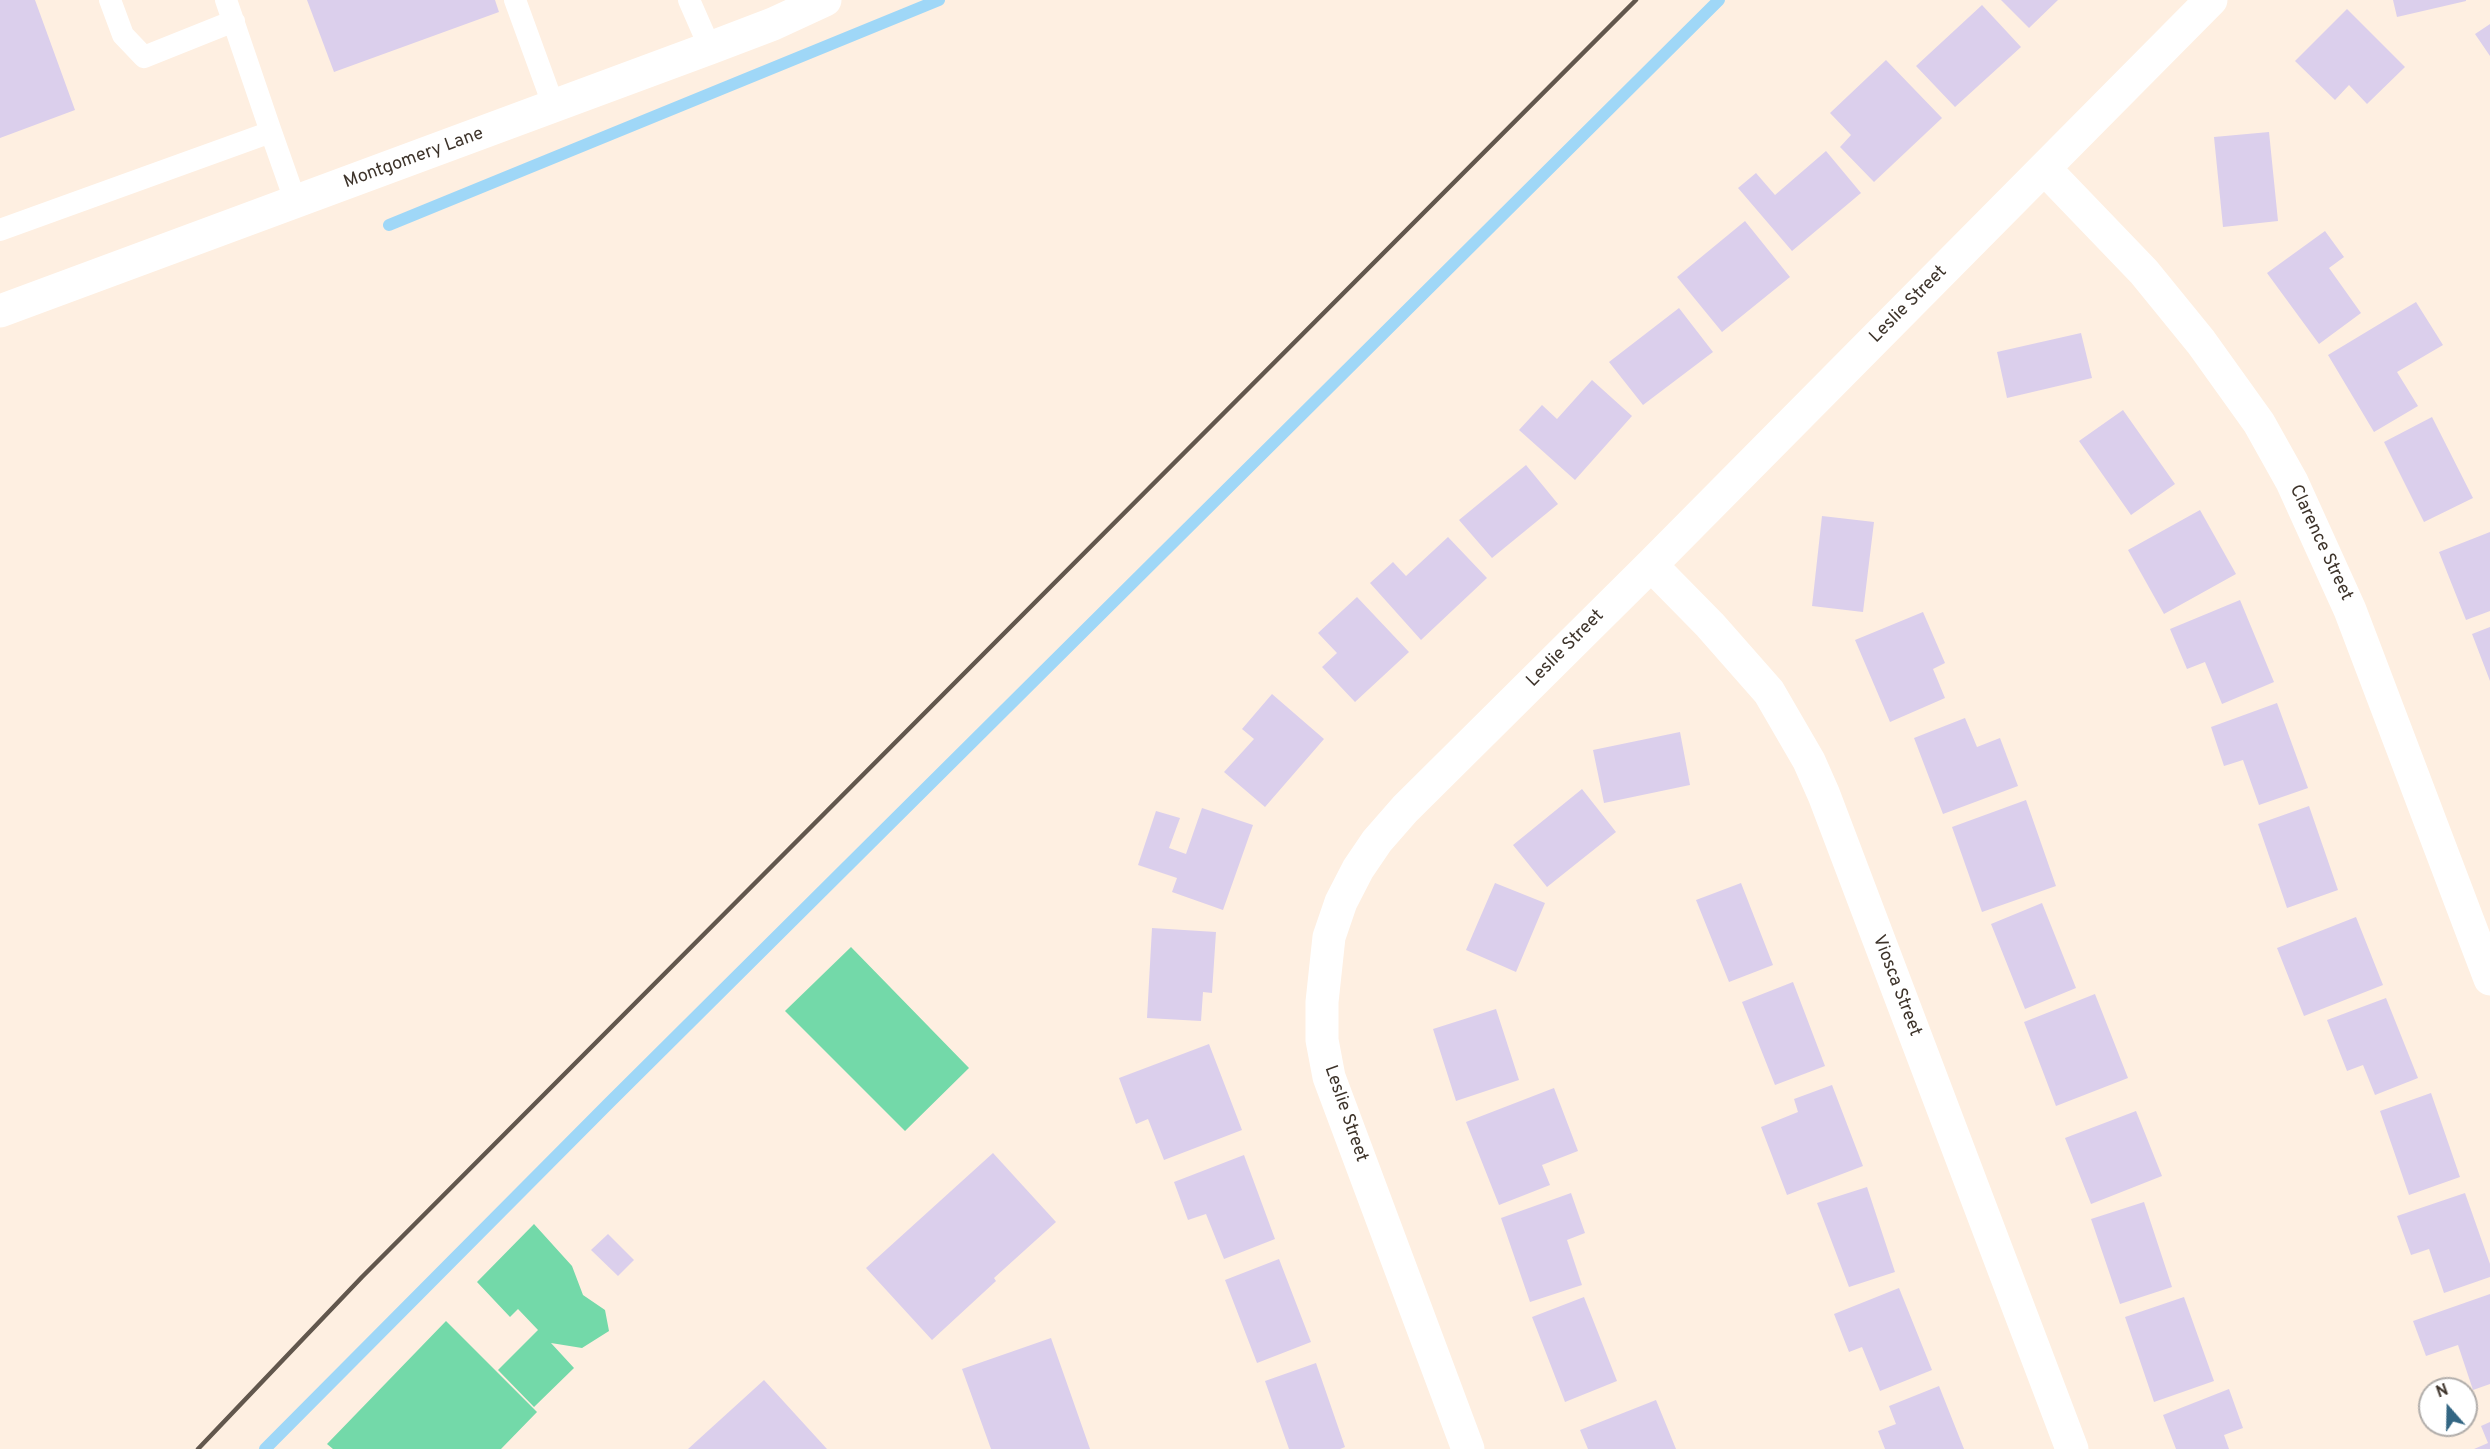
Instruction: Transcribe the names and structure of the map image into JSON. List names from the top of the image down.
{
  "streets": {
    "street": [
      "Montgomery Lane",
      "Leslie Street",
      "Clarence Street",
      "Viosca Street"
    ]
  },
  "crossings": [
    ["Leslie Street", "Clarence Street"],
    ["Leslie Street", "Viosca Street"]
  ],
  "north": "top"
}
